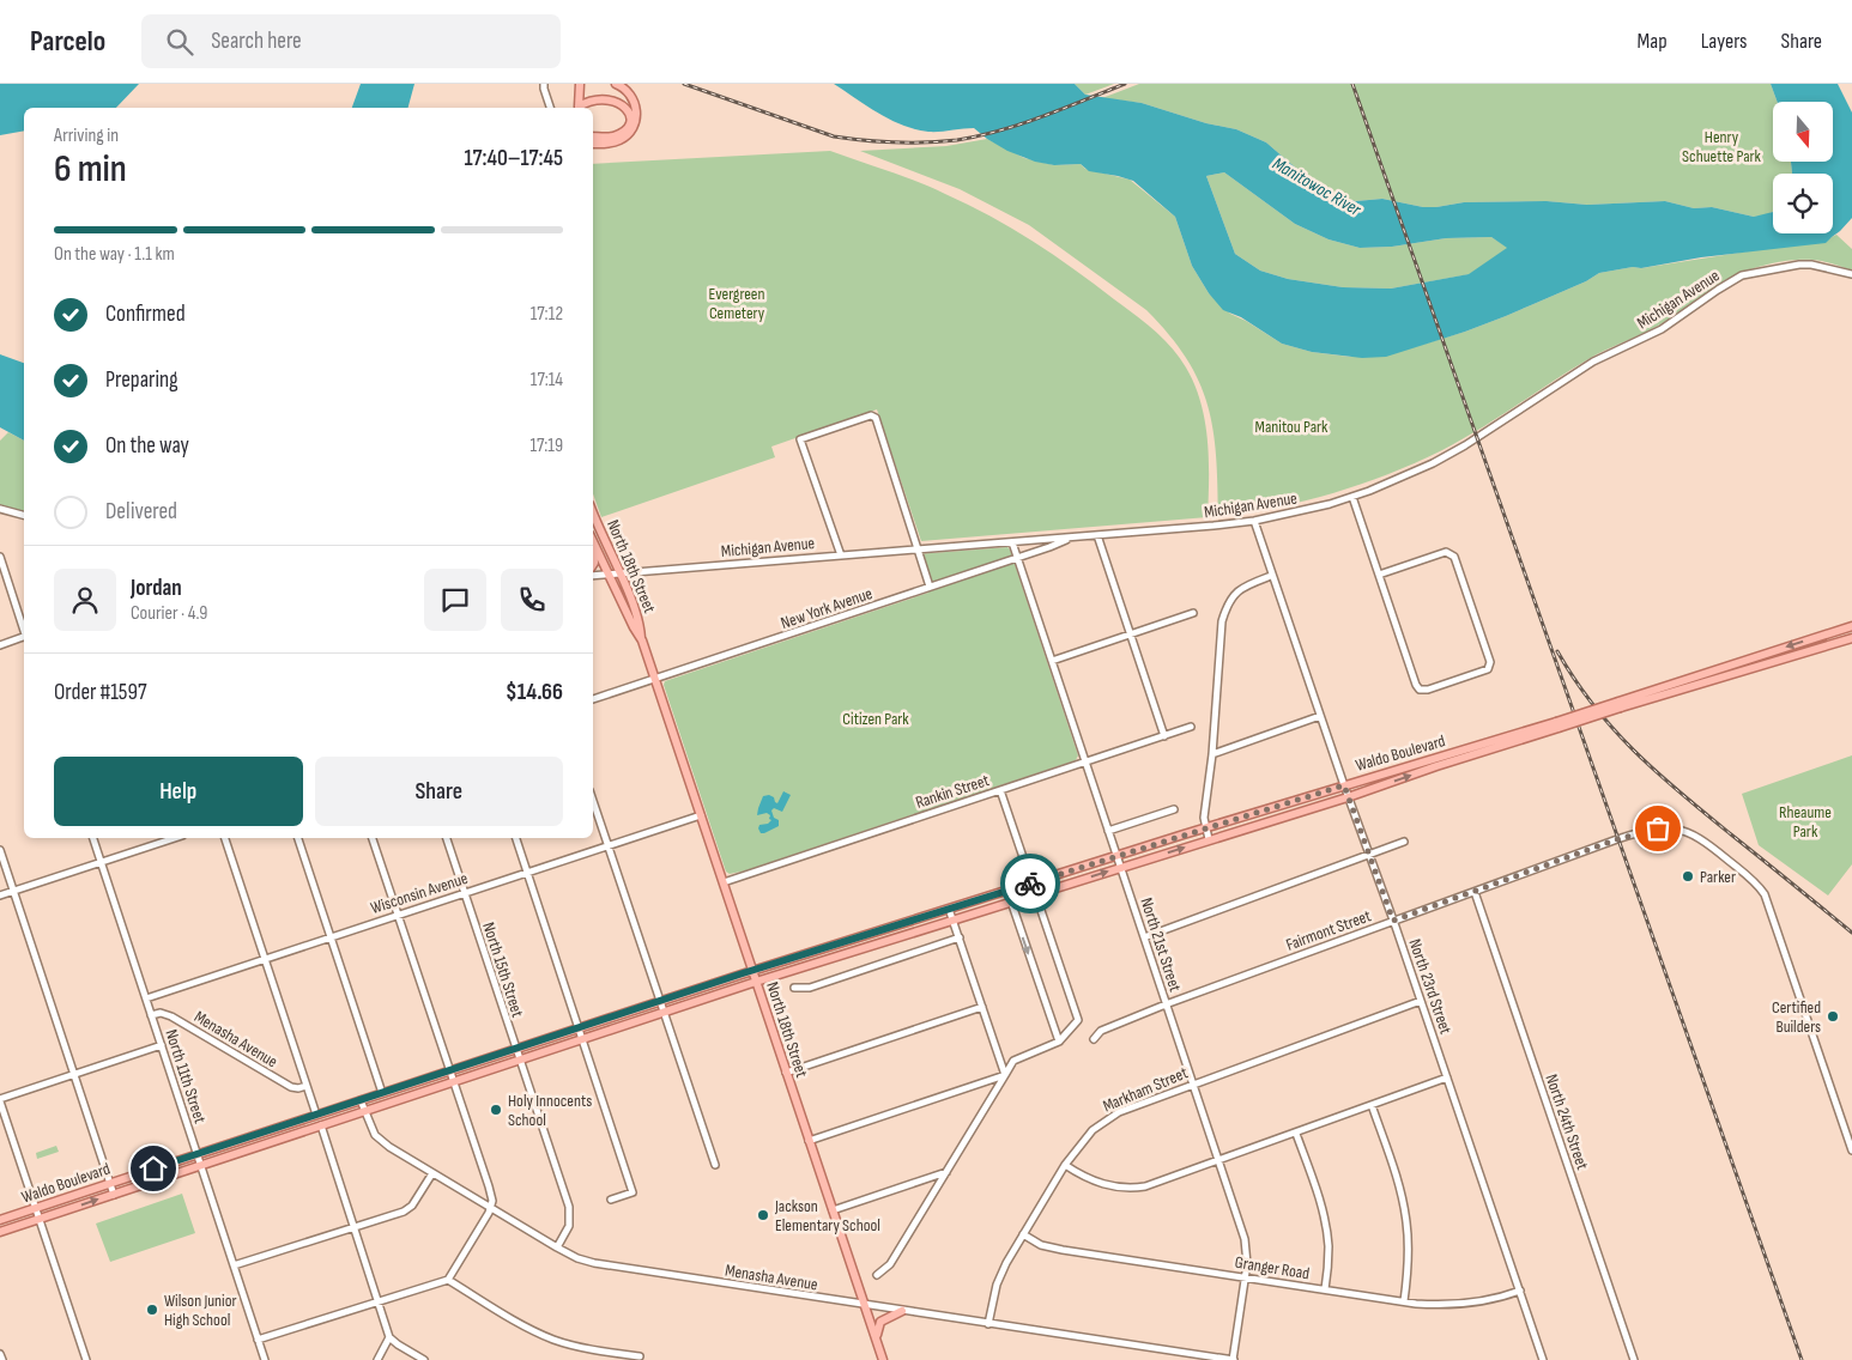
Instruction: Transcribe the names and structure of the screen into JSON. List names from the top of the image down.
{
  "streets": {
    "main road": ["North 18th Street", "Waldo Boulevard"],
    "street": [
      "Michigan Avenue",
      "New York Avenue",
      "Rankin Street",
      "Wisconsin Avenue",
      "Fairmont Street",
      "North 21st Street",
      "North 15th Street",
      "North 23rd Street",
      "Menasha Avenue",
      "North 11th Street",
      "Markham Street",
      "North 24th Street",
      "Granger Road"
    ]
  },
  "crossings": [
    ["Michigan Avenue", "North 18th Street"],
    ["Michigan Avenue", "New York Avenue"],
    ["Michigan Avenue", "North 21st Street"],
    ["Michigan Avenue", "North 23rd Street"],
    ["North 18th Street", "New York Avenue"],
    ["North 18th Street", "Waldo Boulevard"],
    ["North 18th Street", "Rankin Street"],
    ["North 18th Street", "Wisconsin Avenue"],
    ["North 18th Street", "Menasha Avenue"],
    ["New York Avenue", "North 21st Street"],
    ["Waldo Boulevard", "North 21st Street"],
    ["Waldo Boulevard", "North 15th Street"],
    ["Waldo Boulevard", "North 23rd Street"],
    ["Waldo Boulevard", "Menasha Avenue"],
    ["Waldo Boulevard", "North 11th Street"],
    ["Rankin Street", "North 21st Street"],
    ["Wisconsin Avenue", "North 15th Street"],
    ["Wisconsin Avenue", "North 11th Street"],
    ["Fairmont Street", "North 21st Street"],
    ["Fairmont Street", "North 23rd Street"],
    ["Fairmont Street", "North 24th Street"],
    ["North 21st Street", "Menasha Avenue"],
    ["North 21st Street", "Markham Street"],
    ["North 21st Street", "Granger Road"],
    ["North 15th Street", "Menasha Avenue"],
    ["North 23rd Street", "Markham Street"],
    ["North 23rd Street", "Granger Road"],
    ["Menasha Avenue", "North 11th Street"],
    ["Menasha Avenue", "Markham Street"],
    ["Markham Street", "Granger Road"]
  ],
  "water": ["Manitowoc River"],
  "parks": [
    "Henry Schuette Park",
    "Evergreen Cemetery",
    "Manitou Park",
    "Citizen Park",
    "Rheaume Park"
  ],
  "places": [
    "Parker",
    "Certified Builders",
    "Holy Innocents School",
    "Jackson Elementary School",
    "Wilson Junior High School"
  ],
  "north": "bottom",
  "page": {
    "header": "Parcelo",
    "search": "Search here",
    "nav": ["Map", "Layers", "Share"],
    "heading": ["6 min", "Arriving in", "17:40–17:45"],
    "panel": [
      "Jordan",
      "Courier · 4.9",
      "Order #1597",
      "$14.66"
    ],
    "bar": "On the way · 1.1 km",
    "list": [
      ["Confirmed", "17:12"],
      ["Preparing", "17:14"],
      ["On the way", "17:19"],
      "Delivered"
    ],
    "buttons": ["Help", "Share"]
  }
}
